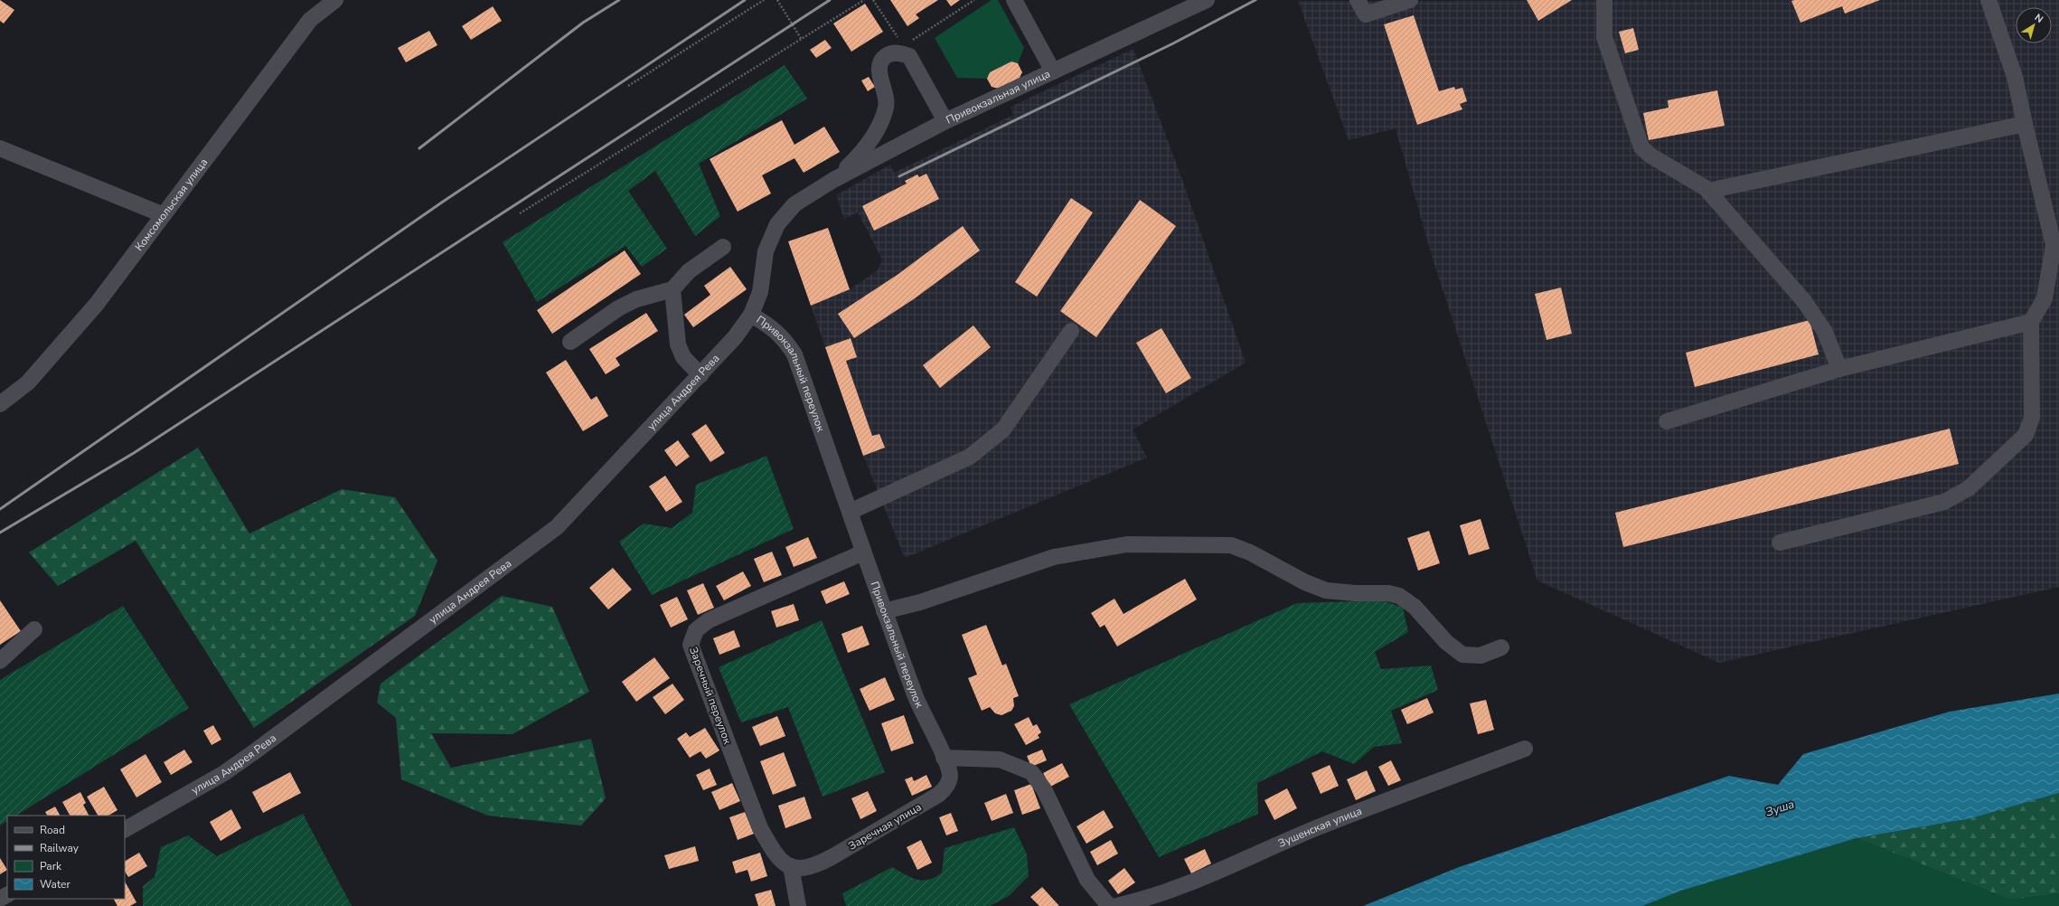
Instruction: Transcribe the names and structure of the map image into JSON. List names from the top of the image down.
{
  "streets": {
    "street": [
      "Привокзальная улица",
      "Комсомольская улица",
      "Привокзальный переулок",
      "улица Андрея Рева",
      "Заречный переулок",
      "Заречная улица",
      "Зушенская улица"
    ]
  },
  "crossings": [
    ["Привокзальная улица", "улица Андрея Рева"],
    ["Привокзальный переулок", "улица Андрея Рева"],
    ["Привокзальный переулок", "Заречный переулок"],
    ["Привокзальный переулок", "Заречная улица"],
    ["Заречный переулок", "Заречная улица"]
  ],
  "water": ["Зуша"],
  "legend": [
    "Road",
    "Railway",
    "Park",
    "Water"
  ],
  "north": "top right"
}
